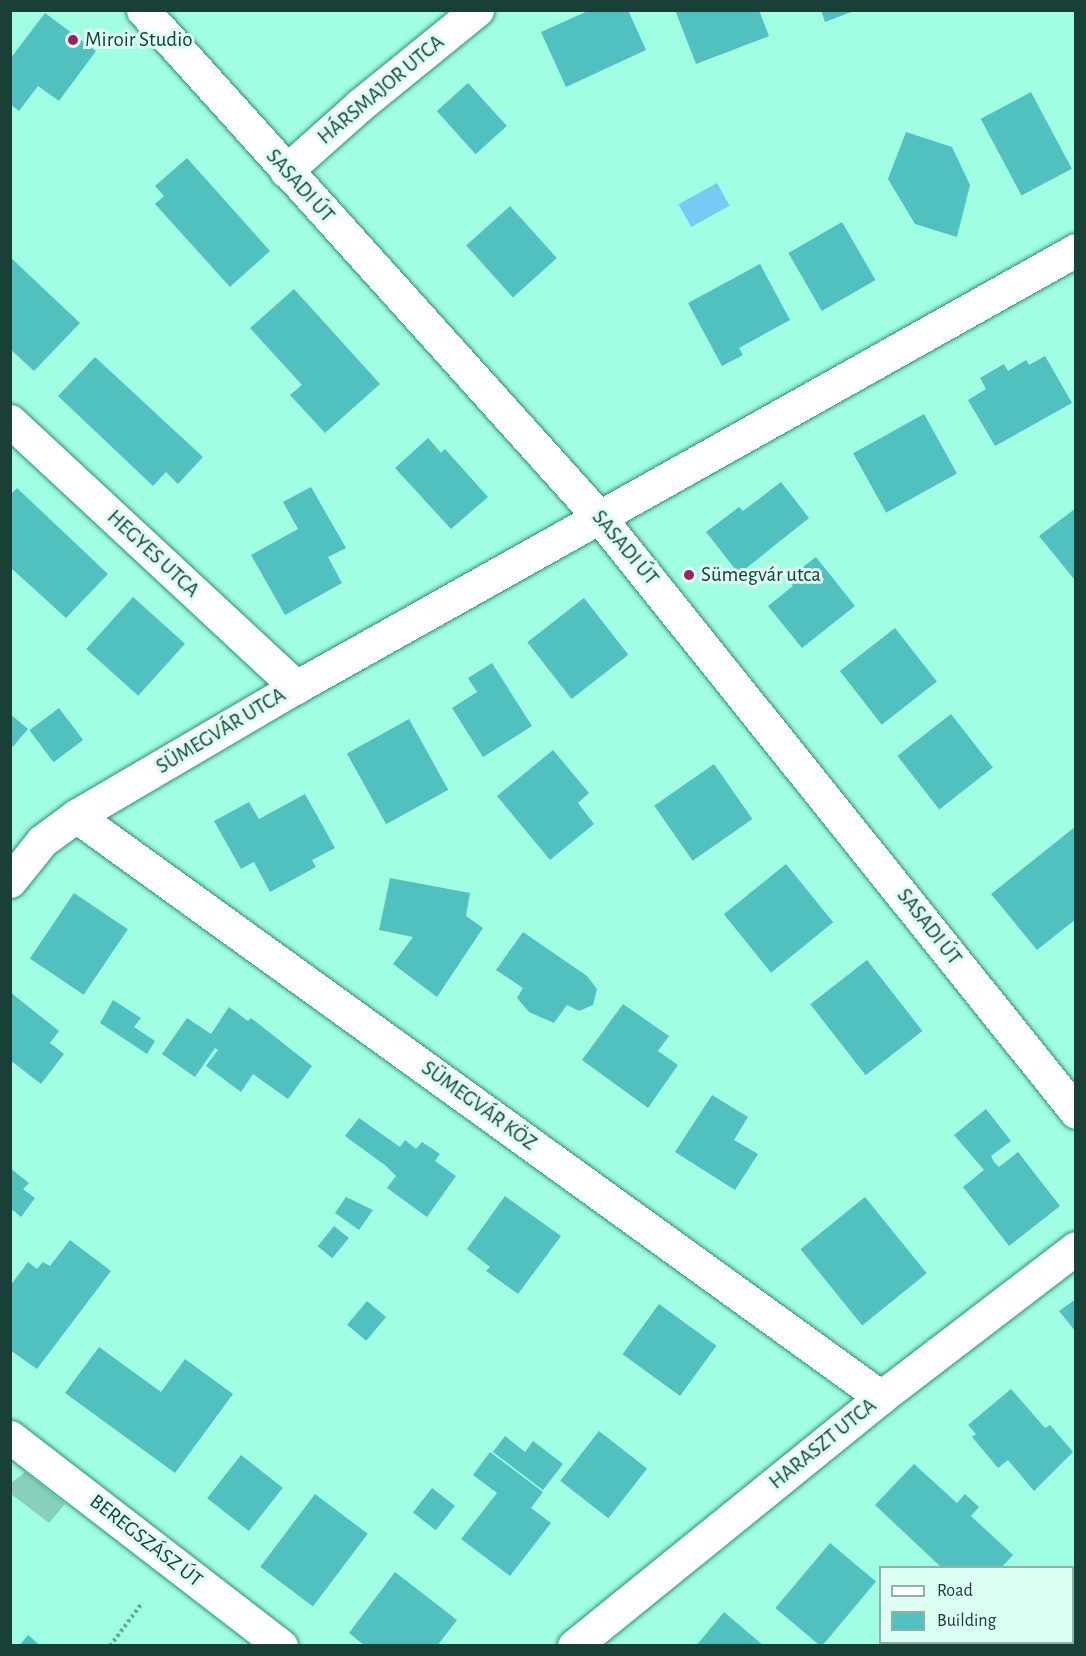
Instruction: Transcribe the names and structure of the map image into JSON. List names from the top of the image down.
{
  "streets": {
    "street": [
      "HÁRSMAJOR UTCA",
      "SASADI ÚT",
      "HEGYES UTCA",
      "SÜMEGVÁR UTCA",
      "SÜMEGVÁR KÖZ",
      "HARASZT UTCA",
      "BEREGSZÁSZ ÚT"
    ]
  },
  "crossings": [
    ["HÁRSMAJOR UTCA", "SASADI ÚT"],
    ["SASADI ÚT", "SÜMEGVÁR UTCA"],
    ["HEGYES UTCA", "SÜMEGVÁR UTCA"],
    ["SÜMEGVÁR UTCA", "SÜMEGVÁR KÖZ"],
    ["SÜMEGVÁR KÖZ", "HARASZT UTCA"]
  ],
  "places": ["Miroir Studio", "Sümegvár utca"],
  "legend": ["Road", "Building"]
}
